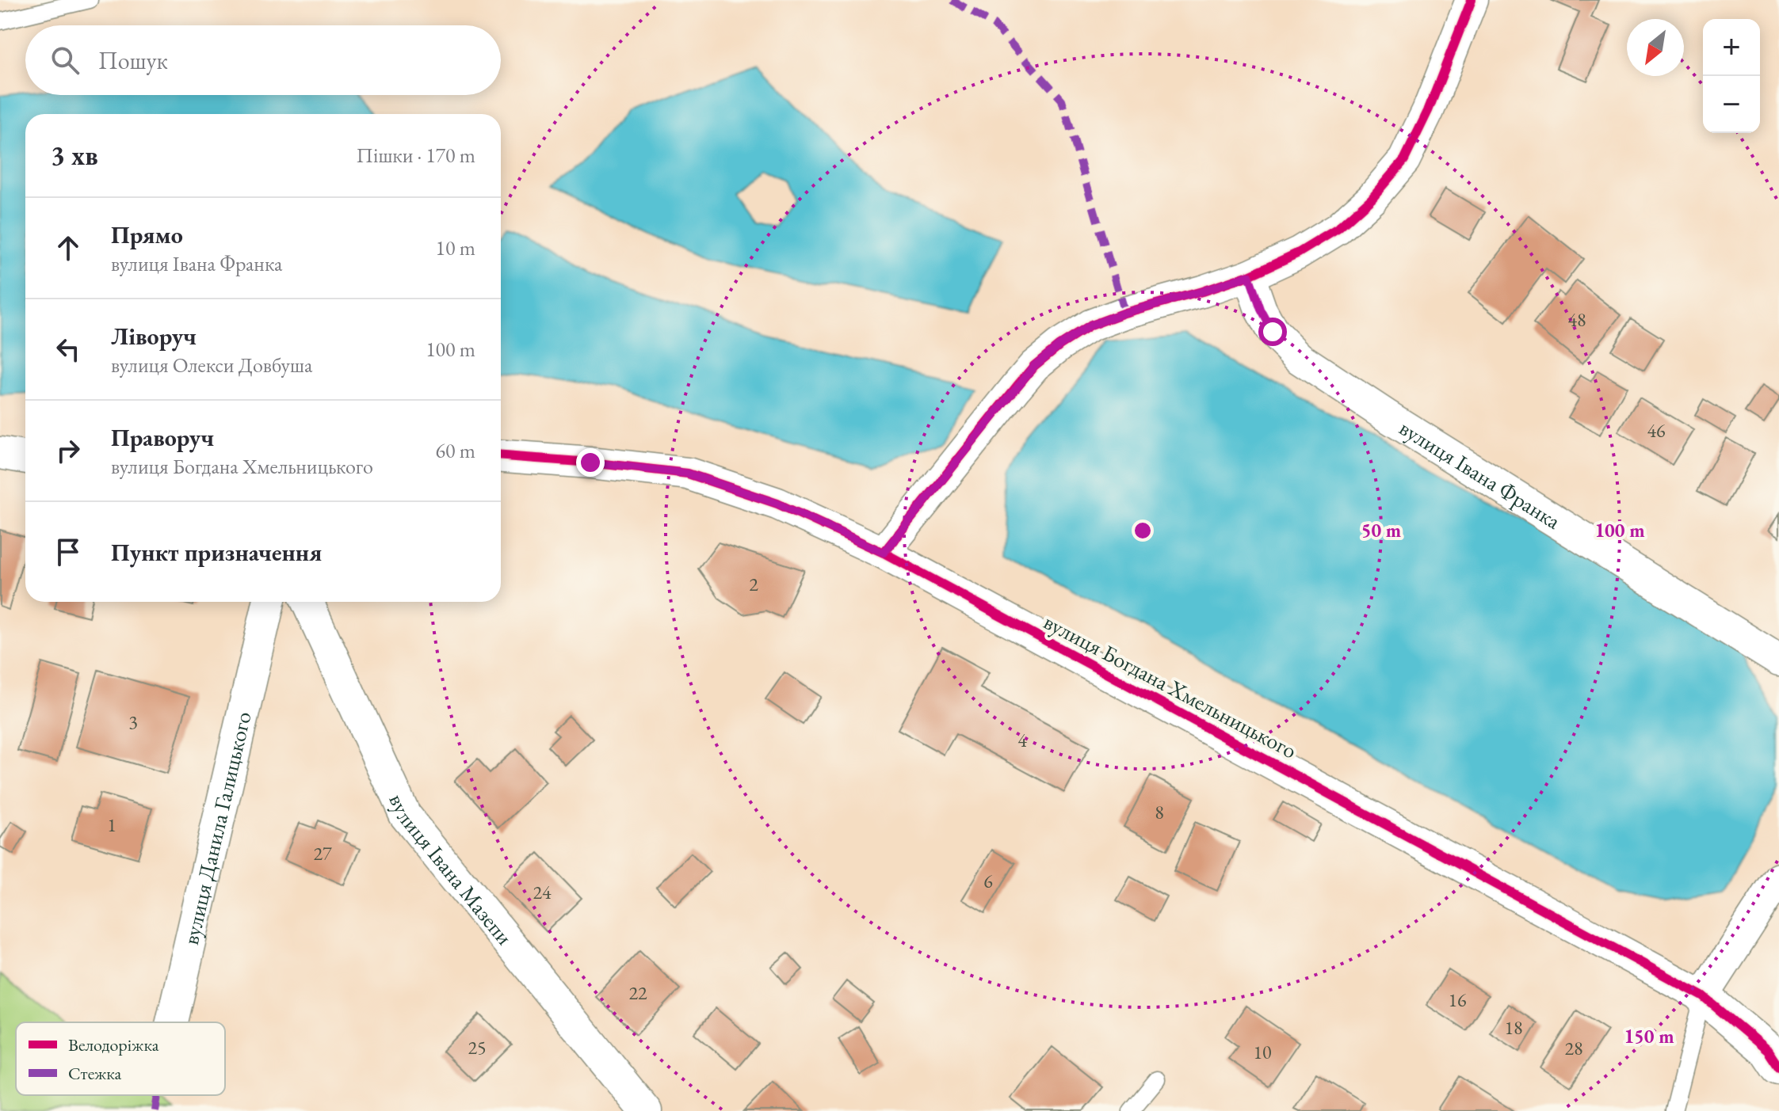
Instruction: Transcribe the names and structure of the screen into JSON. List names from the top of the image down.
{
  "streets": {
    "street": [
      "вулиця Івана Франка",
      "вулиця Богдана Хмельницького",
      "вулиця Данила Галицького",
      "вулиця Івана Мазепи"
    ]
  },
  "house_numbers": [
    "48",
    "46",
    "2",
    "3",
    "4",
    "8",
    "1",
    "27",
    "6",
    "24",
    "22",
    "16",
    "18",
    "25",
    "28",
    "10"
  ],
  "legend": ["Велодоріжка", "Стежка"],
  "north": "bottom left",
  "page": {
    "map_buttons": ["+", "−"],
    "search": "Пошук",
    "heading": ["3 хв", "Пішки · 170 m"],
    "list": [
      ["Прямо", "вулиця Івана Франка", "10 m"],
      ["Ліворуч", "вулиця Олекси Довбуша", "100 m"],
      ["Праворуч", "вулиця Богдана Хмельницького", "60 m"],
      "Пункт призначення"
    ]
  },
  "rings": ["50 m", "100 m", "150 m"]
}
